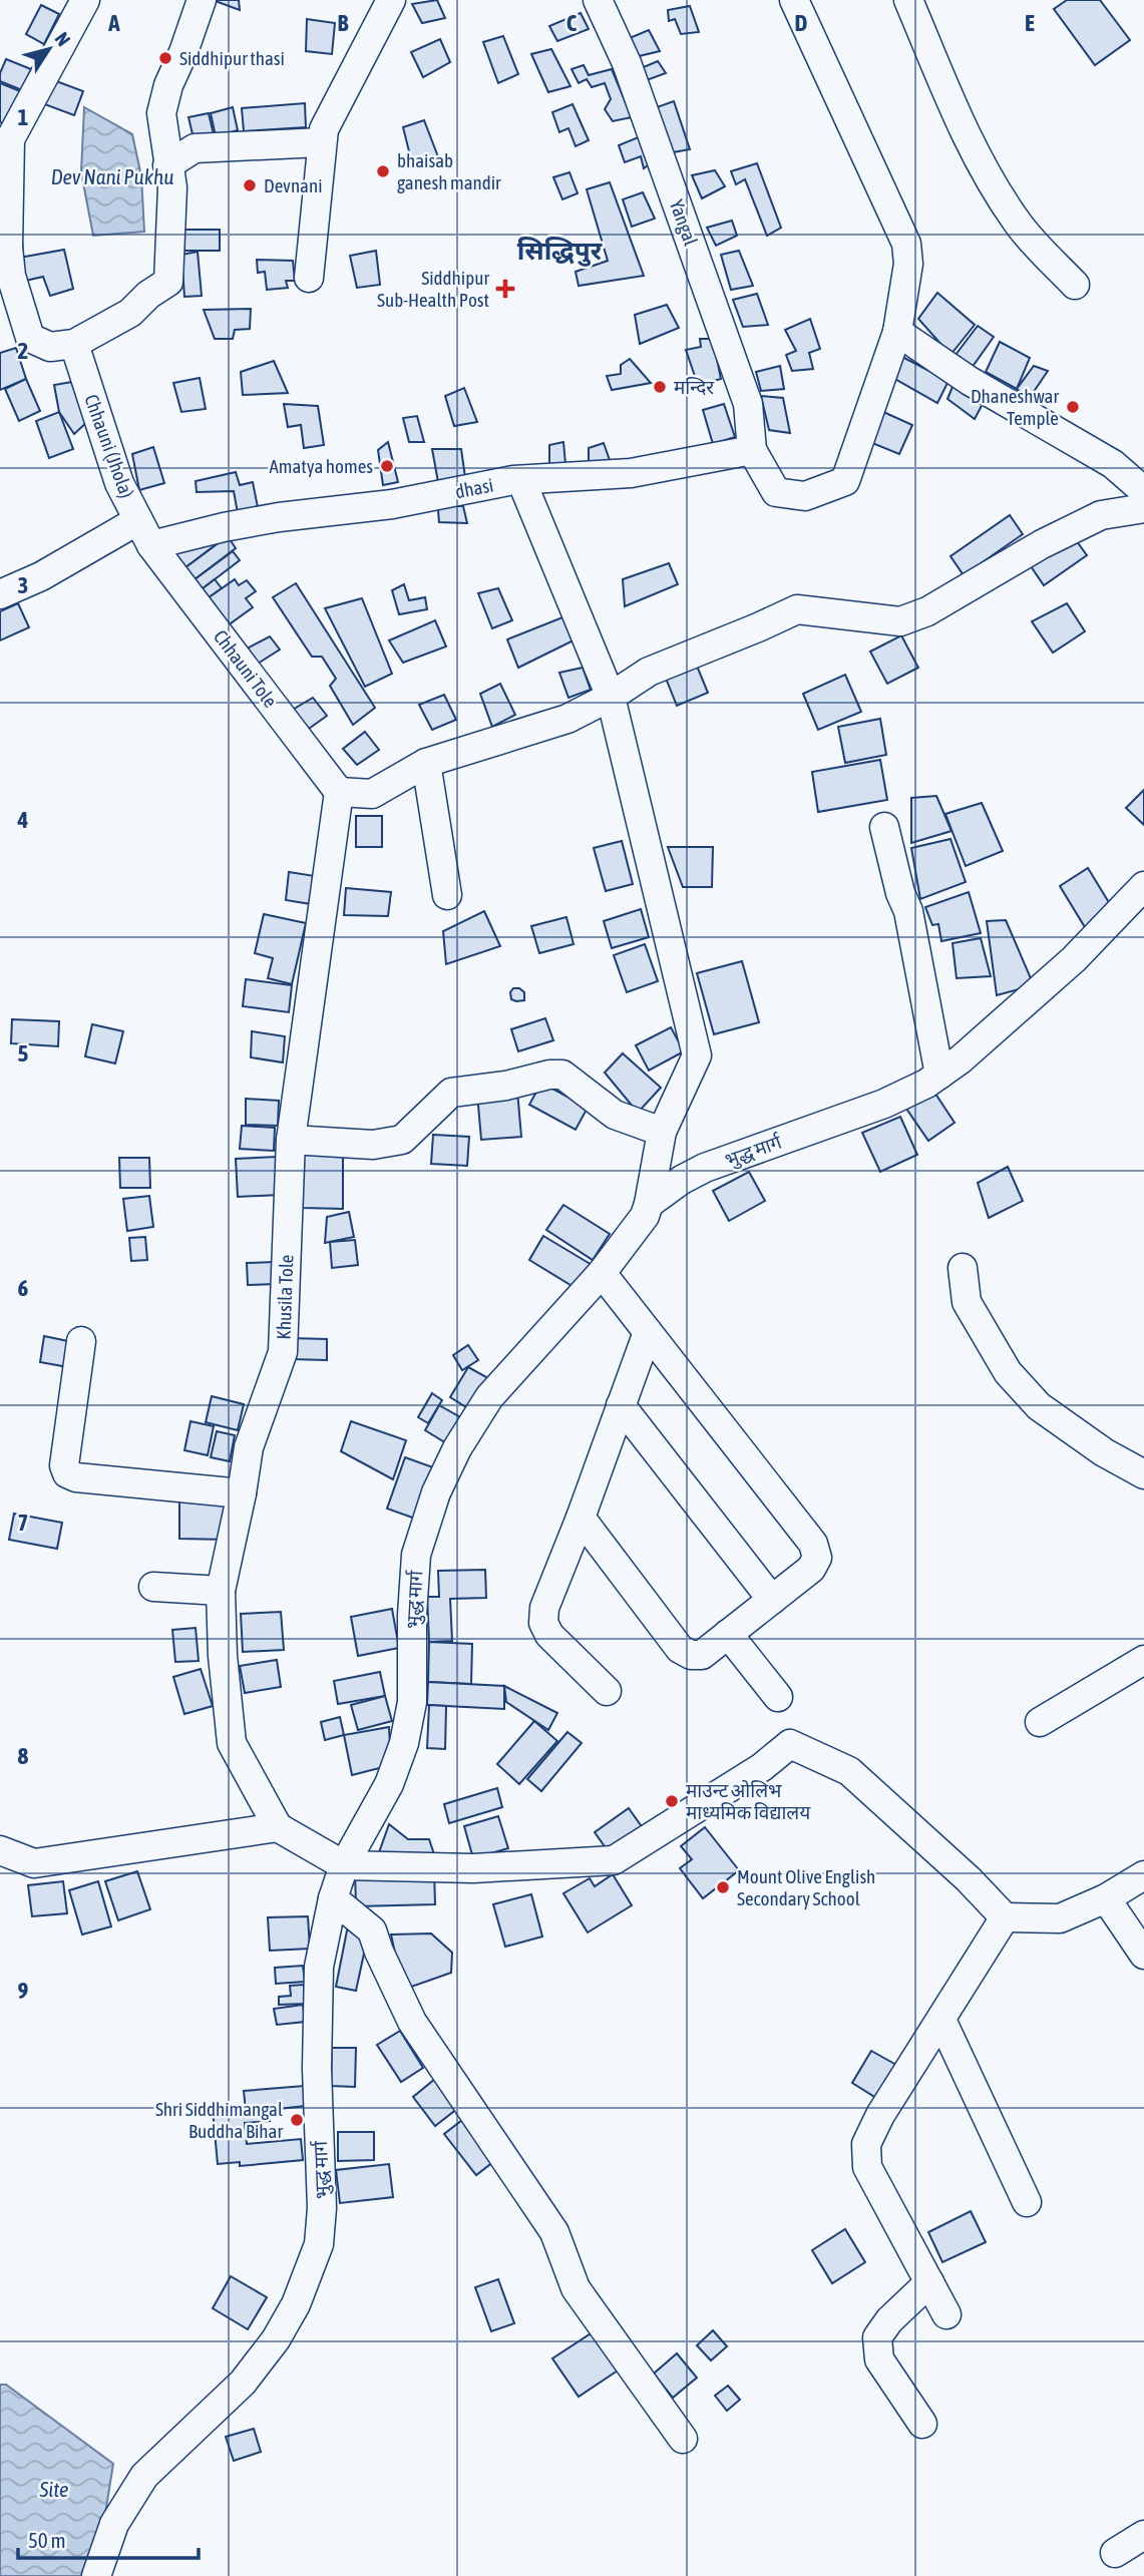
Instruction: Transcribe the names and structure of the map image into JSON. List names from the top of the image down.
{
  "streets": {
    "street": [
      "Yangal",
      "Chhauni (Jhola)",
      "dhasi",
      "Chhauni Tole",
      "भुद्ध मार्ग",
      "Khusila Tole"
    ]
  },
  "crossings": [
    ["Yangal", "dhasi"],
    ["Chhauni (Jhola)", "dhasi"],
    ["Chhauni (Jhola)", "Chhauni Tole"],
    ["dhasi", "Chhauni Tole"],
    ["Chhauni Tole", "Khusila Tole"]
  ],
  "districts": ["सिद्धिपुर"],
  "water": ["Dev Nani Pukhu", "Site"],
  "places": {
    "other": [
      "Siddhipur thasi",
      "bhaisab ganesh mandir",
      "Devnani",
      "मन्दिर",
      "Dhaneshwar Temple",
      "Amatya homes",
      "माउन्ट ओलिभ माध्यमिक विद्यालय",
      "Mount Olive English Secondary School",
      "Shri Siddhimangal Buddha Bihar"
    ],
    "health": ["Siddhipur Sub-Health Post"]
  },
  "scale_bar": "50 m",
  "north": "top right",
  "grid": {
    "columns": [
      "A",
      "B",
      "C",
      "D",
      "E"
    ],
    "rows": [
      "1",
      "2",
      "3",
      "4",
      "5",
      "6",
      "7",
      "8",
      "9"
    ]
  }
}
